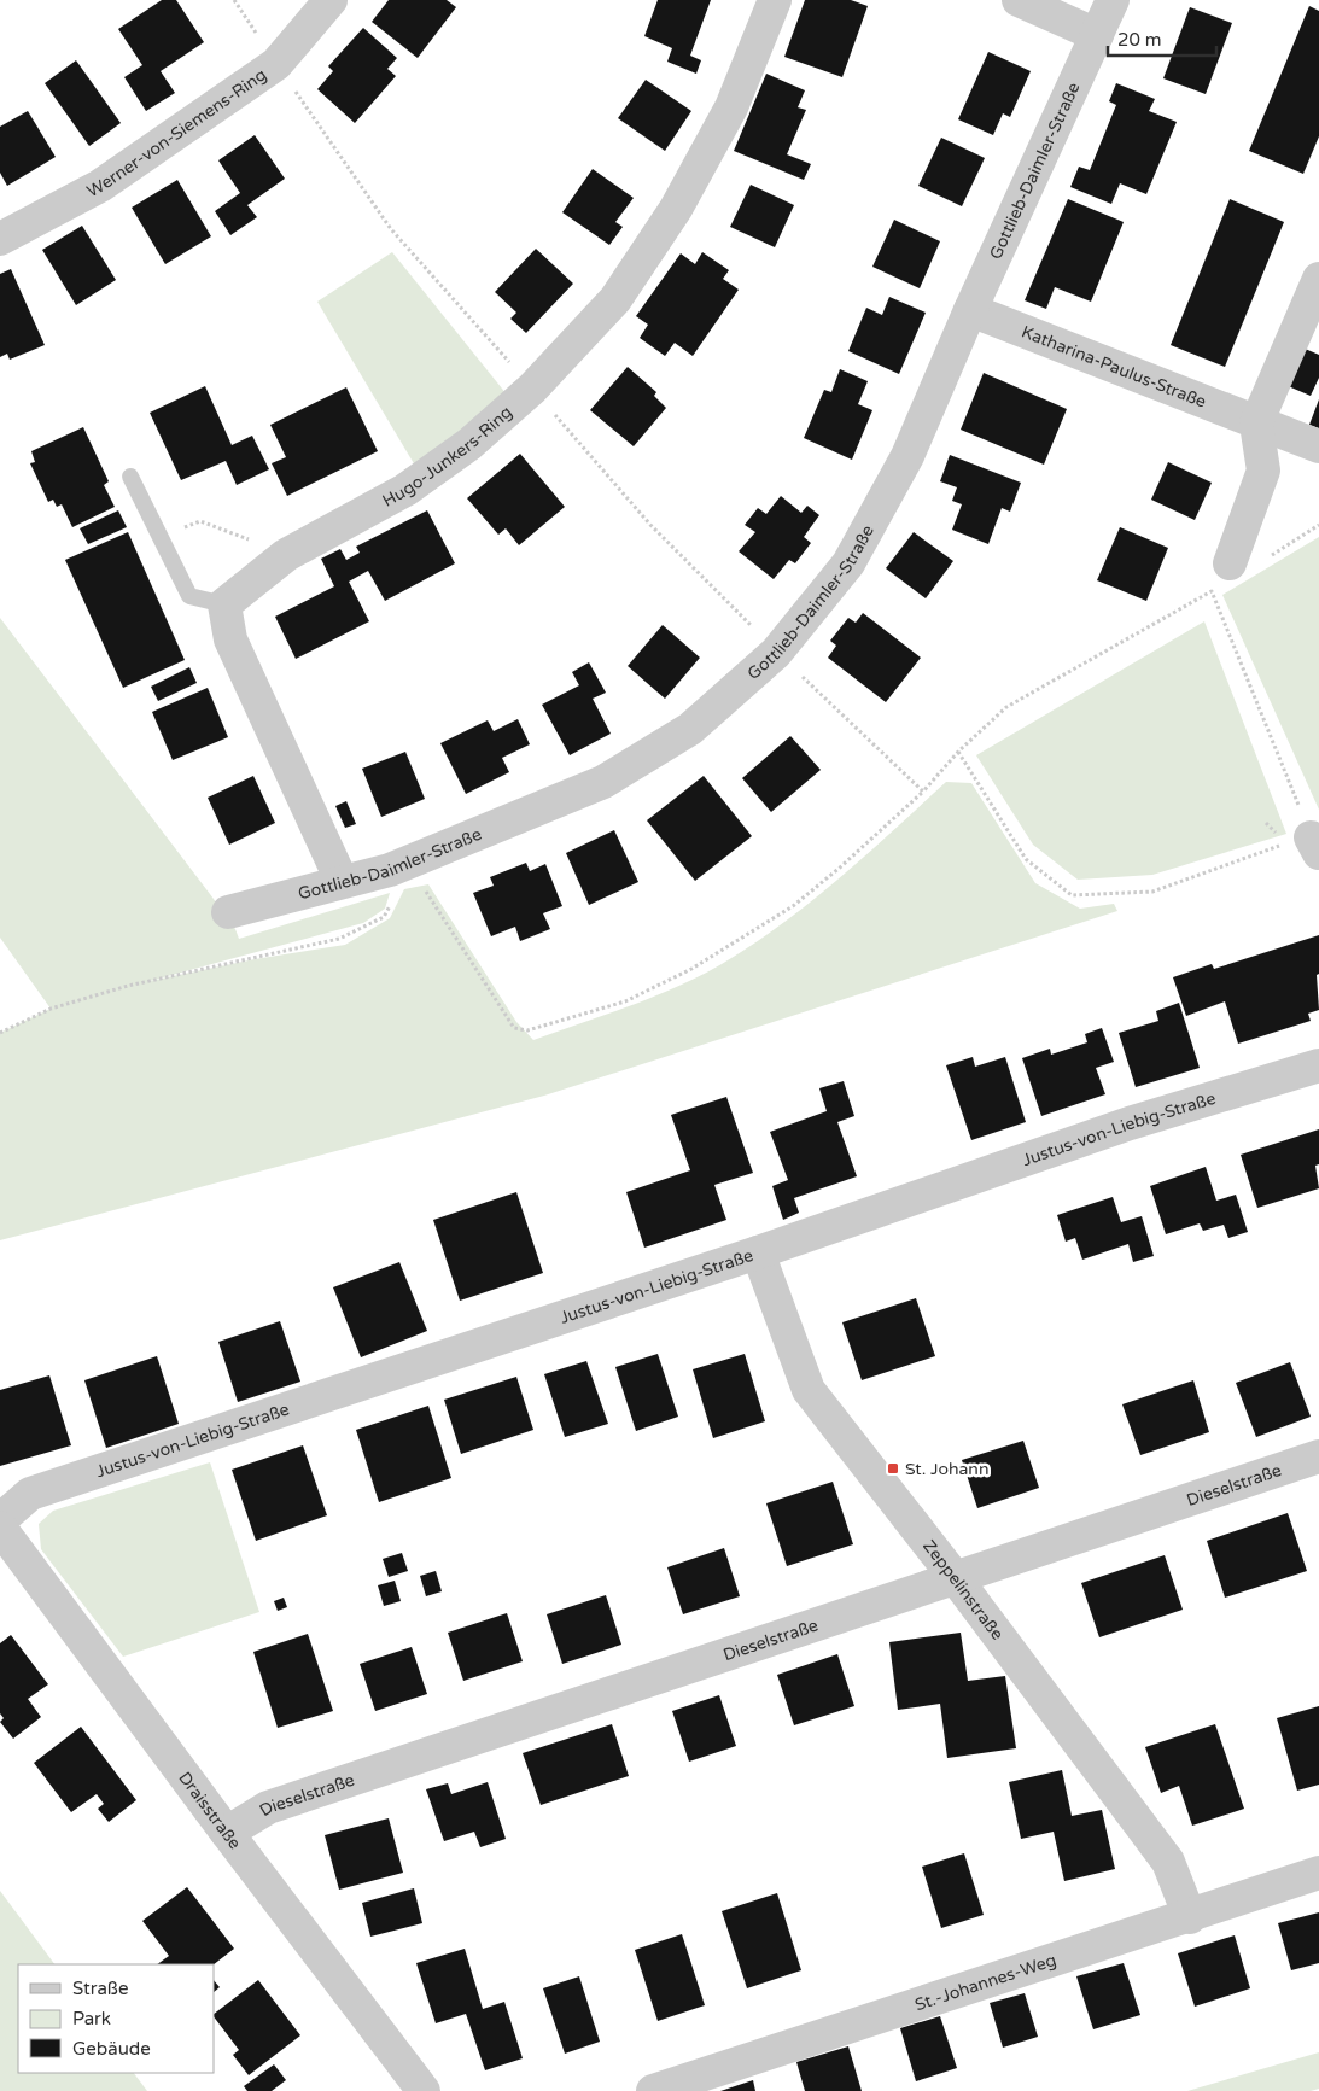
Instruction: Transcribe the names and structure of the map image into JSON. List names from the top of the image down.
{
  "streets": {
    "street": [
      "Werner-von-Siemens-Ring",
      "Gottlieb-Daimler-Straße",
      "Katharina-Paulus-Straße",
      "Hugo-Junkers-Ring",
      "Justus-von-Liebig-Straße",
      "Dieselstraße",
      "Zeppelinstraße",
      "Draisstraße",
      "St.-Johannes-Weg"
    ]
  },
  "crossings": [
    ["Gottlieb-Daimler-Straße", "Katharina-Paulus-Straße"],
    ["Justus-von-Liebig-Straße", "Zeppelinstraße"],
    ["Dieselstraße", "Zeppelinstraße"],
    ["Dieselstraße", "Draisstraße"],
    ["Zeppelinstraße", "St.-Johannes-Weg"]
  ],
  "places": {
    "transit": ["St. Johann"]
  },
  "legend": ["Straße", "Park", "Gebäude"],
  "scale_bar": "20 m"
}
